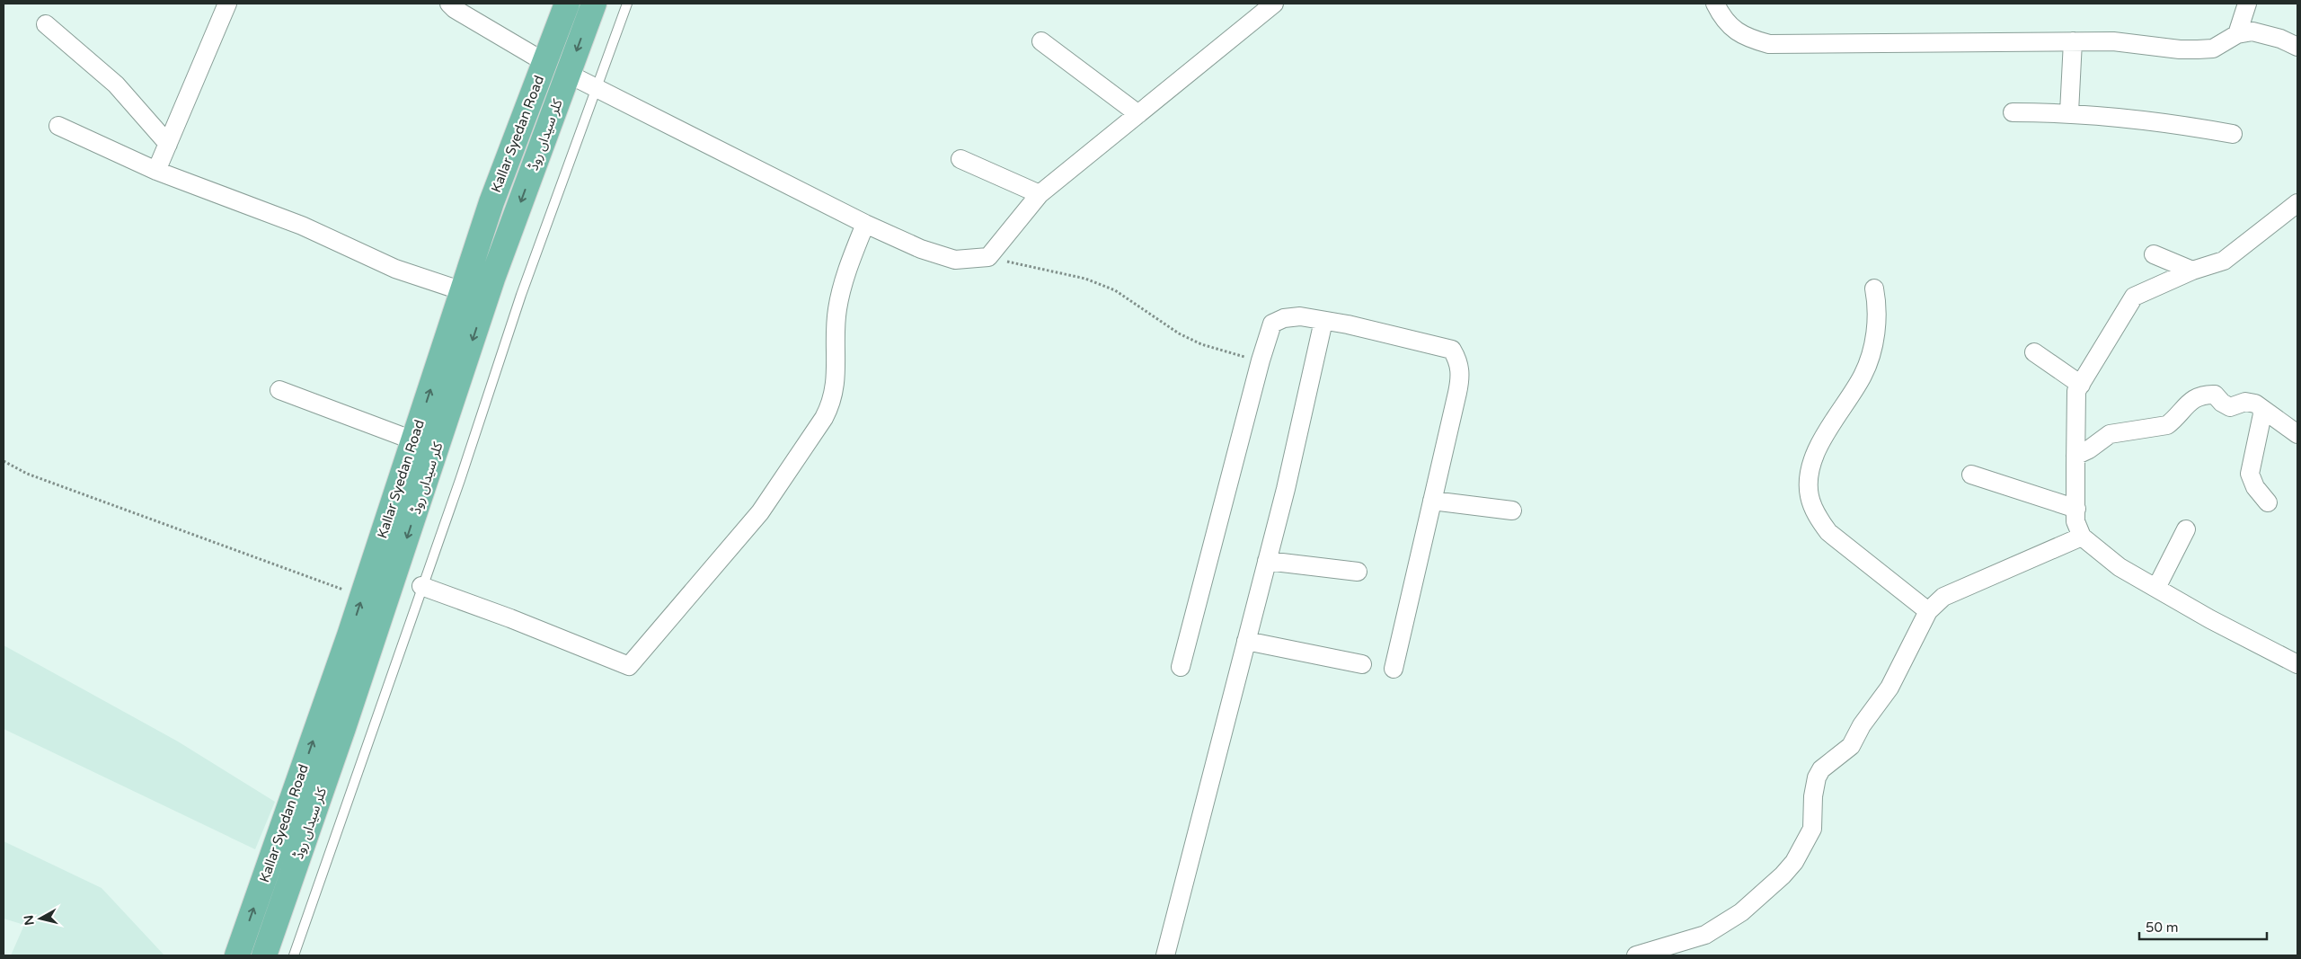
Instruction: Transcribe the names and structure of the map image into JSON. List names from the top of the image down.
{
  "streets": {
    "highway": ["Kallar Syedan Road", "کلر سیداں روڈ"]
  },
  "one_way": ["Kallar Syedan Road", "کلر سیداں روڈ"],
  "scale_bar": "50 m",
  "north": "left"
}
